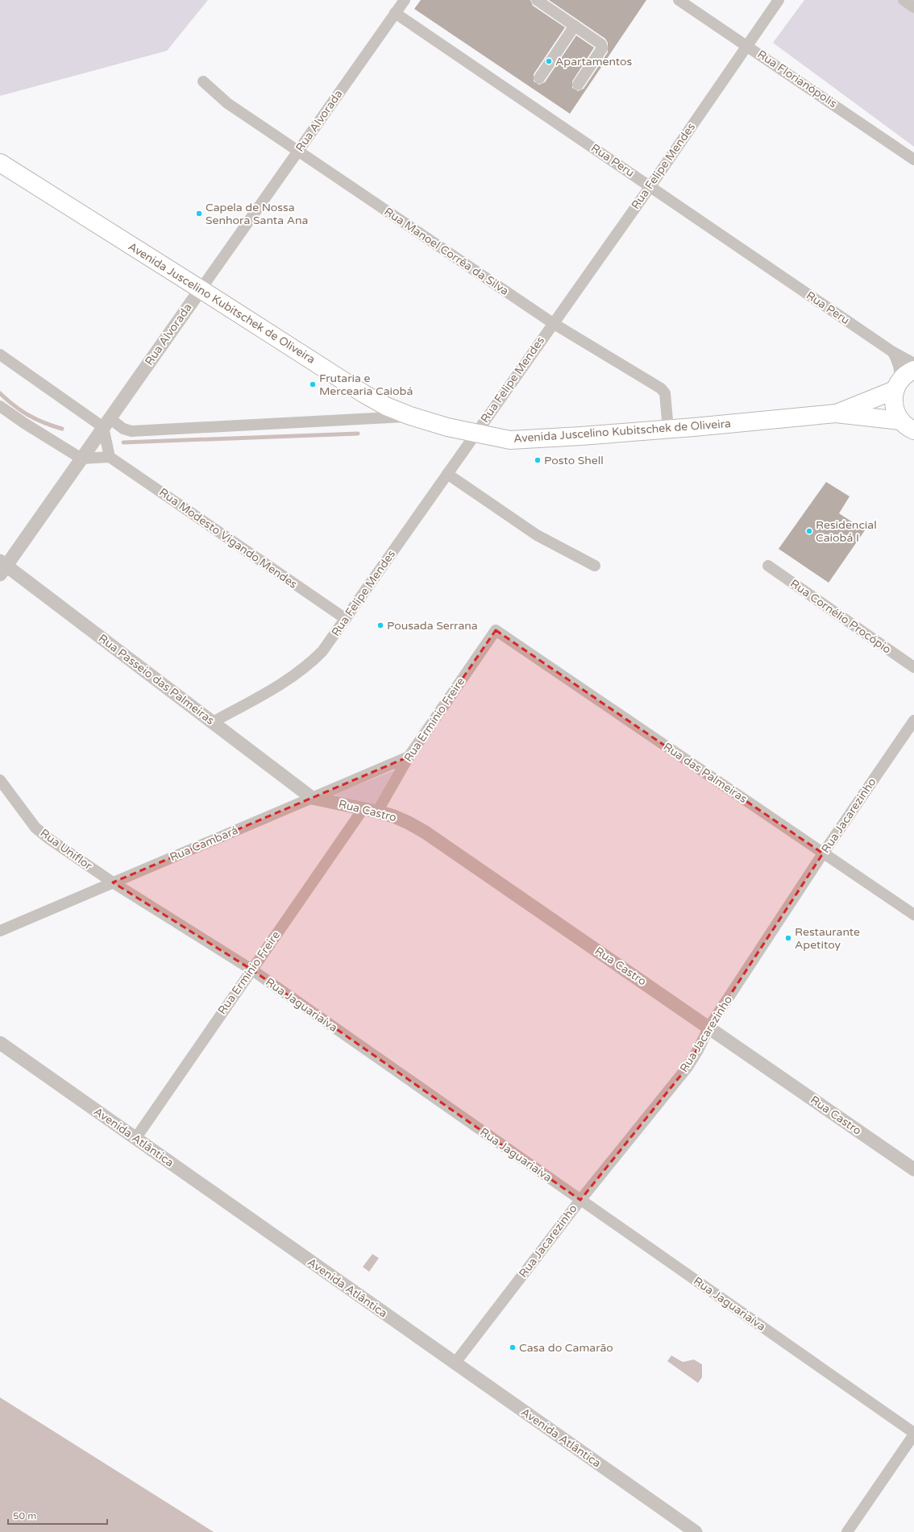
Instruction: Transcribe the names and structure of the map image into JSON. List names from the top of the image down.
{
  "streets": {
    "main road": ["Avenida Juscelino Kubitschek de Oliveira"],
    "street": [
      "Rua Florianópolis",
      "Rua Alvorada",
      "Rua Peru",
      "Rua Felipe Mendes",
      "Rua Manoel Corrêa da Silva",
      "Rua Modesto Vigando Mendes",
      "Rua Cornélio Procópio",
      "Rua Passeio das Palmeiras",
      "Rua Ermínio Freire",
      "Rua das Palmeiras",
      "Rua Castro",
      "Rua Jacarezinho",
      "Rua Cambará",
      "Rua Uniflor",
      "Rua Jaguariaíva",
      "Avenida Atlântica"
    ]
  },
  "crossings": [
    ["Rua Florianópolis", "Rua Felipe Mendes"],
    ["Rua Alvorada", "Rua Peru"],
    ["Rua Alvorada", "Rua Manoel Corrêa da Silva"],
    ["Rua Alvorada", "Avenida Juscelino Kubitschek de Oliveira"],
    ["Rua Alvorada", "Rua Passeio das Palmeiras"],
    ["Rua Peru", "Rua Felipe Mendes"],
    ["Rua Peru", "Avenida Juscelino Kubitschek de Oliveira"],
    ["Rua Felipe Mendes", "Rua Manoel Corrêa da Silva"],
    ["Rua Felipe Mendes", "Avenida Juscelino Kubitschek de Oliveira"],
    ["Rua Felipe Mendes", "Rua Modesto Vigando Mendes"],
    ["Rua Felipe Mendes", "Rua Passeio das Palmeiras"],
    ["Rua Manoel Corrêa da Silva", "Avenida Juscelino Kubitschek de Oliveira"],
    ["Rua Passeio das Palmeiras", "Rua Castro"],
    ["Rua Passeio das Palmeiras", "Rua Cambará"],
    ["Rua Ermínio Freire", "Rua das Palmeiras"],
    ["Rua Ermínio Freire", "Rua Castro"],
    ["Rua Ermínio Freire", "Rua Cambará"],
    ["Rua Ermínio Freire", "Rua Jaguariaíva"],
    ["Rua Ermínio Freire", "Avenida Atlântica"],
    ["Rua das Palmeiras", "Rua Jacarezinho"],
    ["Rua Castro", "Rua Jacarezinho"],
    ["Rua Castro", "Rua Cambará"],
    ["Rua Jacarezinho", "Rua Jaguariaíva"],
    ["Rua Jacarezinho", "Avenida Atlântica"],
    ["Rua Cambará", "Rua Uniflor"],
    ["Rua Cambará", "Rua Jaguariaíva"],
    ["Rua Uniflor", "Rua Jaguariaíva"]
  ],
  "places": [
    "Apartamentos",
    "Capela de Nossa Senhora Santa Ana",
    "Frutaria e Mercearia Caiobá",
    "Posto Shell",
    "Residencial Caiobá I",
    "Pousada Serrana",
    "Restaurante Apetitoy",
    "Casa do Camarão"
  ],
  "scale_bar": "50 m"
}
